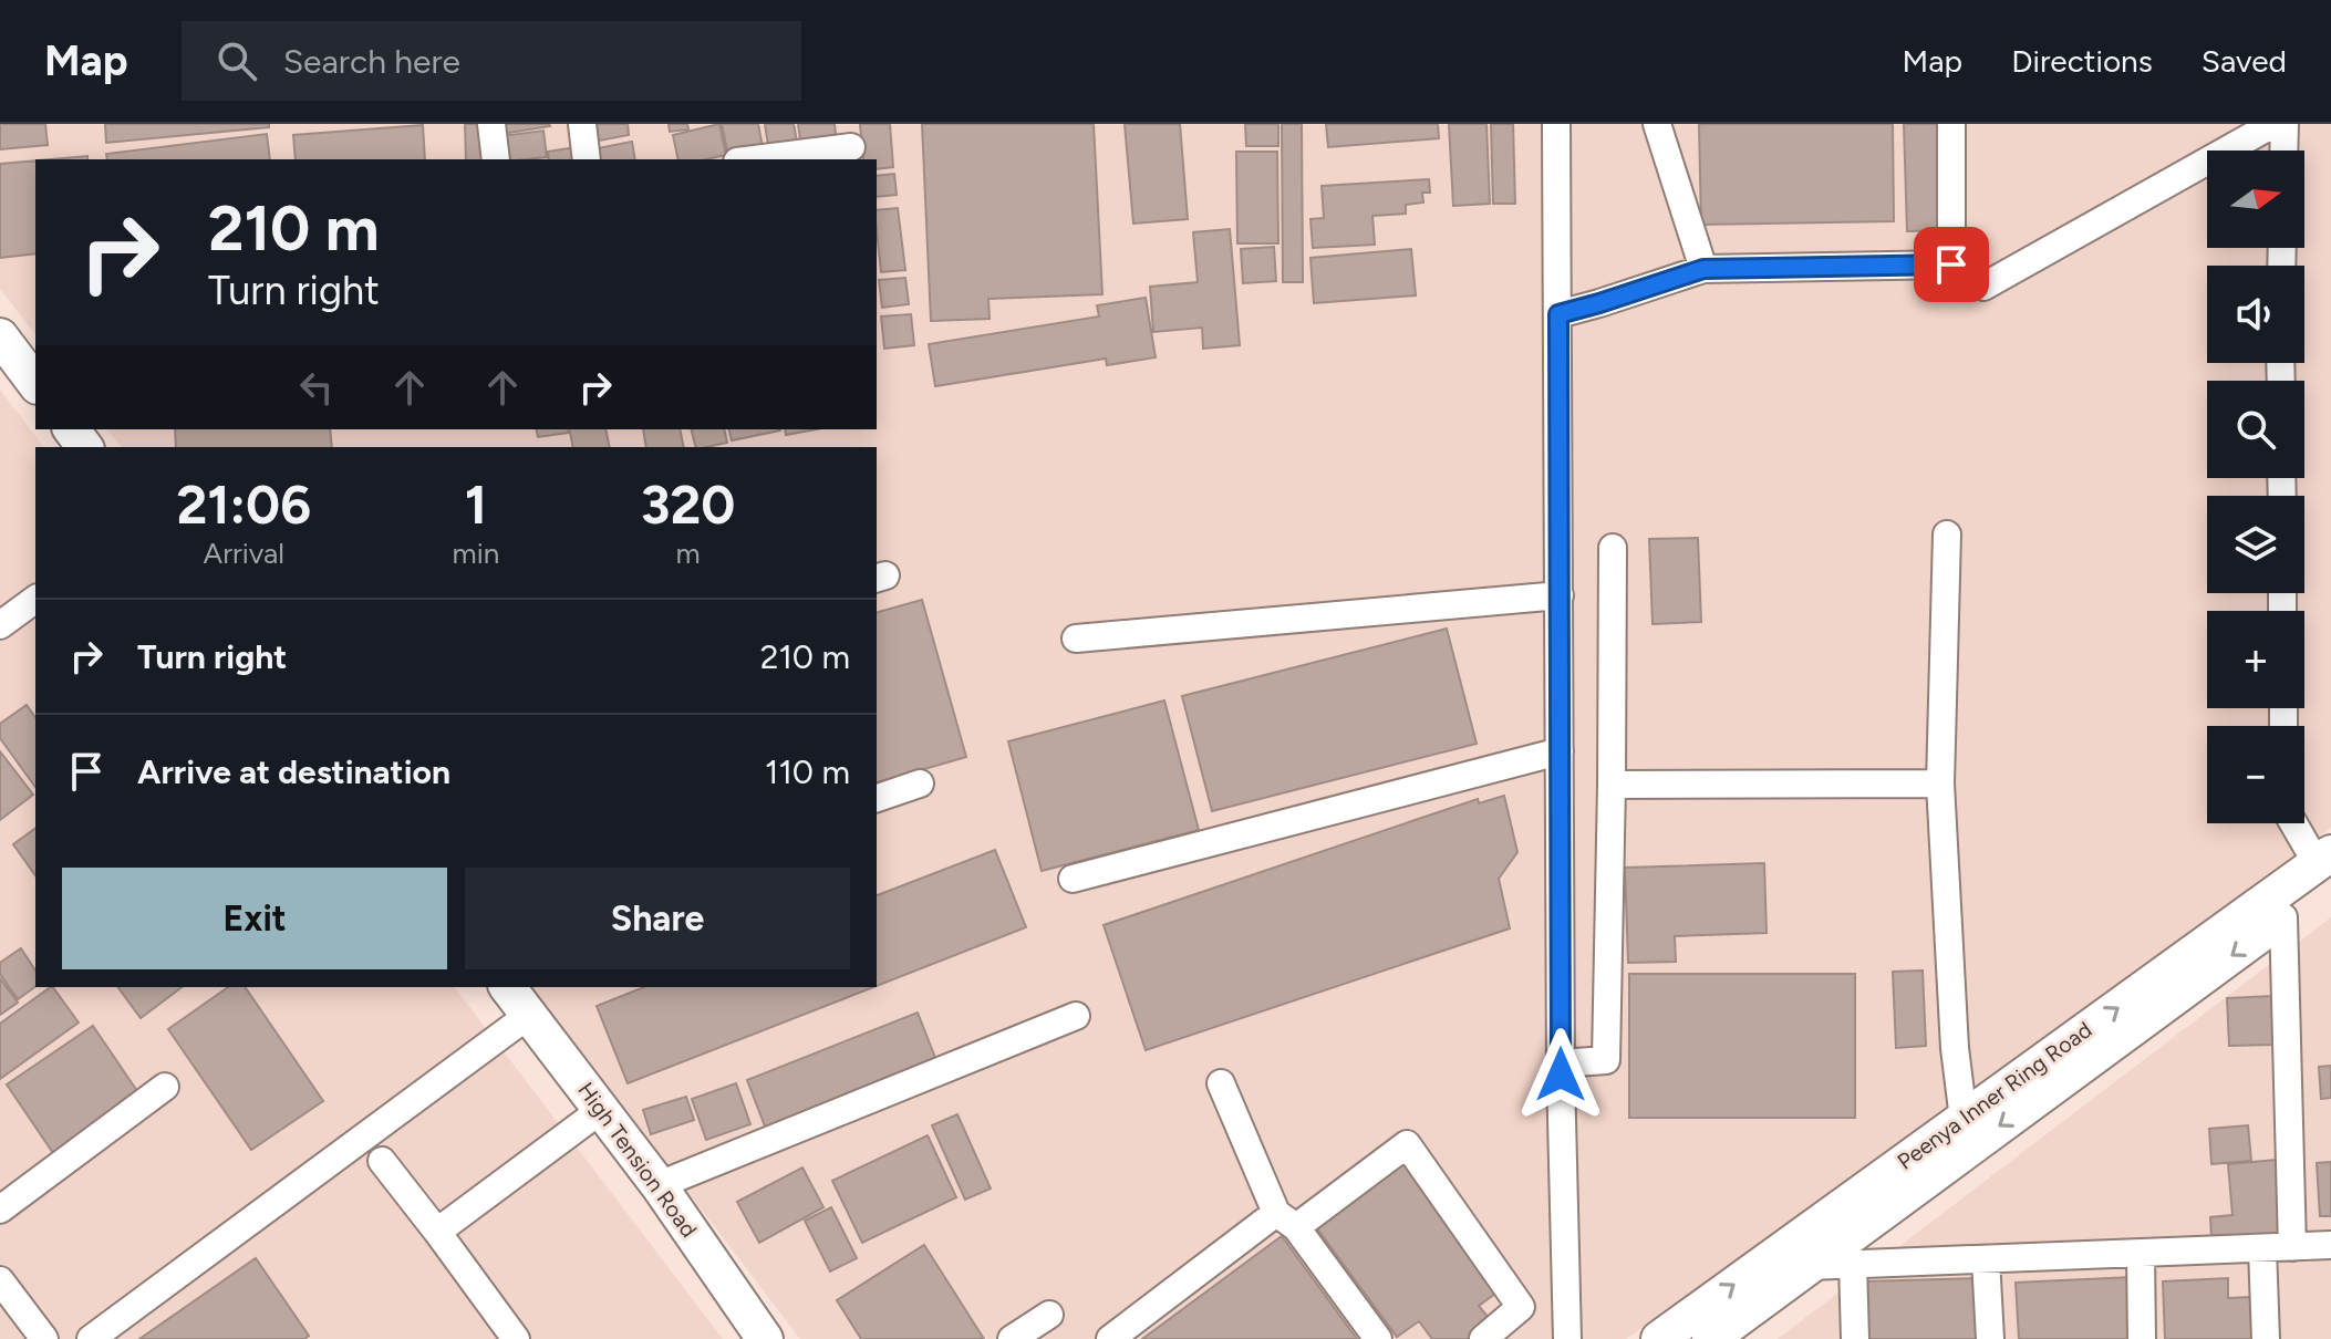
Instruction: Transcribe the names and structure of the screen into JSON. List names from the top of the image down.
{
  "streets": {
    "main road": ["Peenya Inner Ring Road", "High Tension Road"]
  },
  "north": "right",
  "page": {
    "header": "Map",
    "search": "Search here",
    "nav": ["Map", "Directions", "Saved"],
    "map_buttons": ["+", "−"],
    "turn": ["210 m", "Turn right"],
    "eta": [
      "21:06",
      "Arrival",
      "1",
      "min",
      "320",
      "m"
    ],
    "list": [
      {
        "name": "Turn right",
        "value": "210 m"
      },
      {
        "name": "Arrive at destination",
        "value": "110 m"
      }
    ],
    "buttons": ["Exit", "Share"]
  }
}
